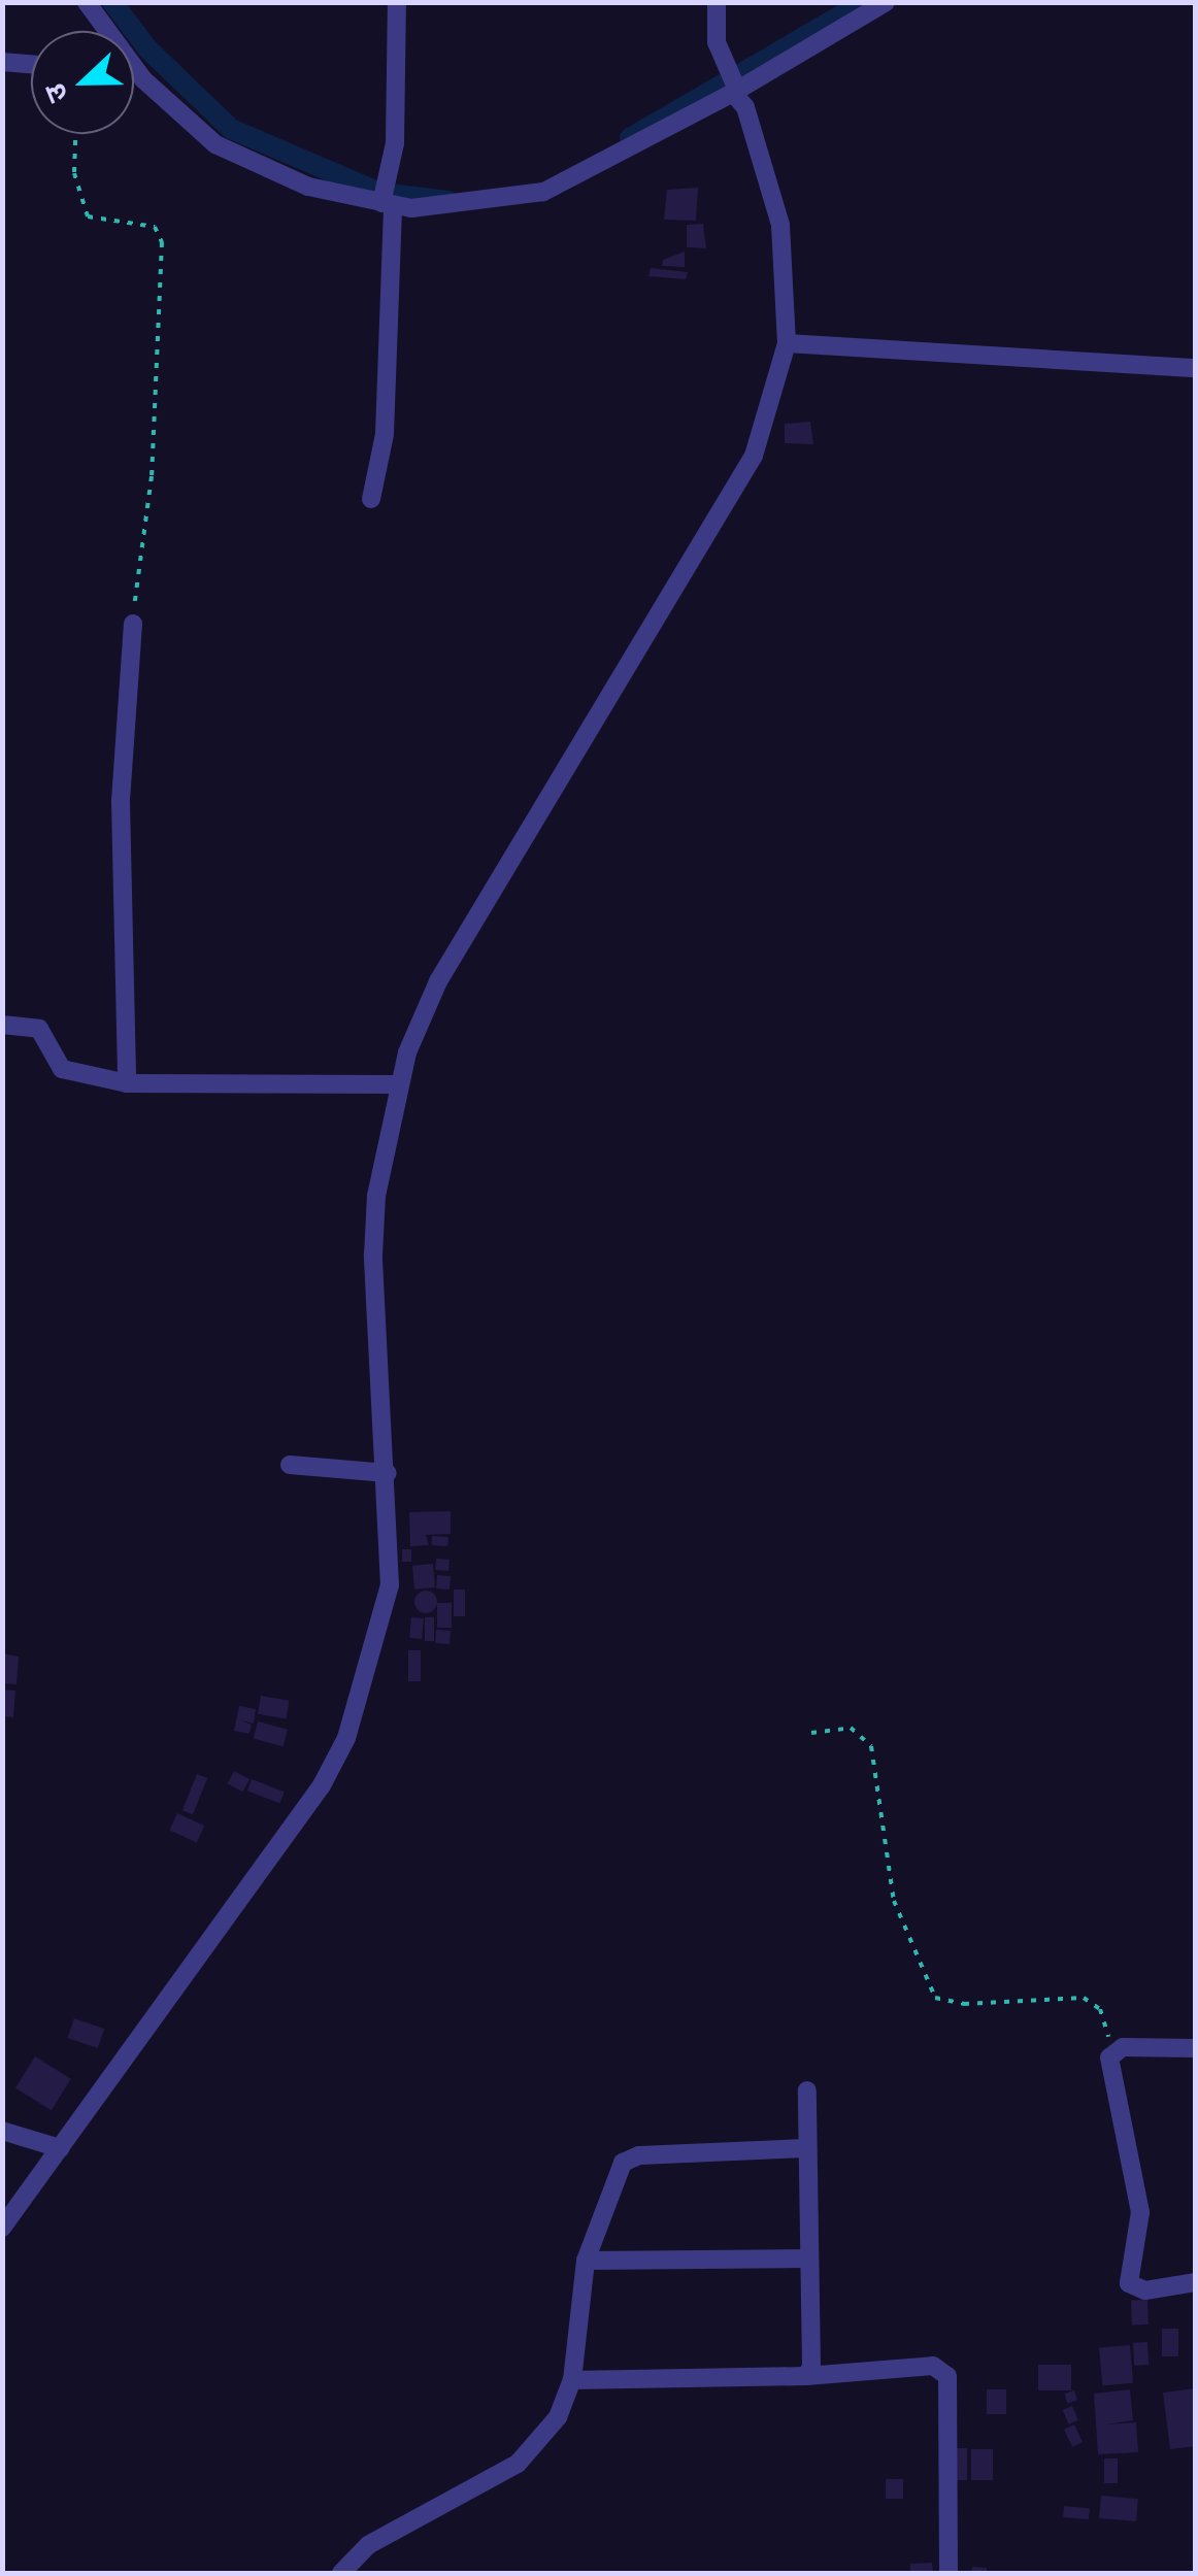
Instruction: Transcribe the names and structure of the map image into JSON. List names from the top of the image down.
{
  "north": "left"
}
